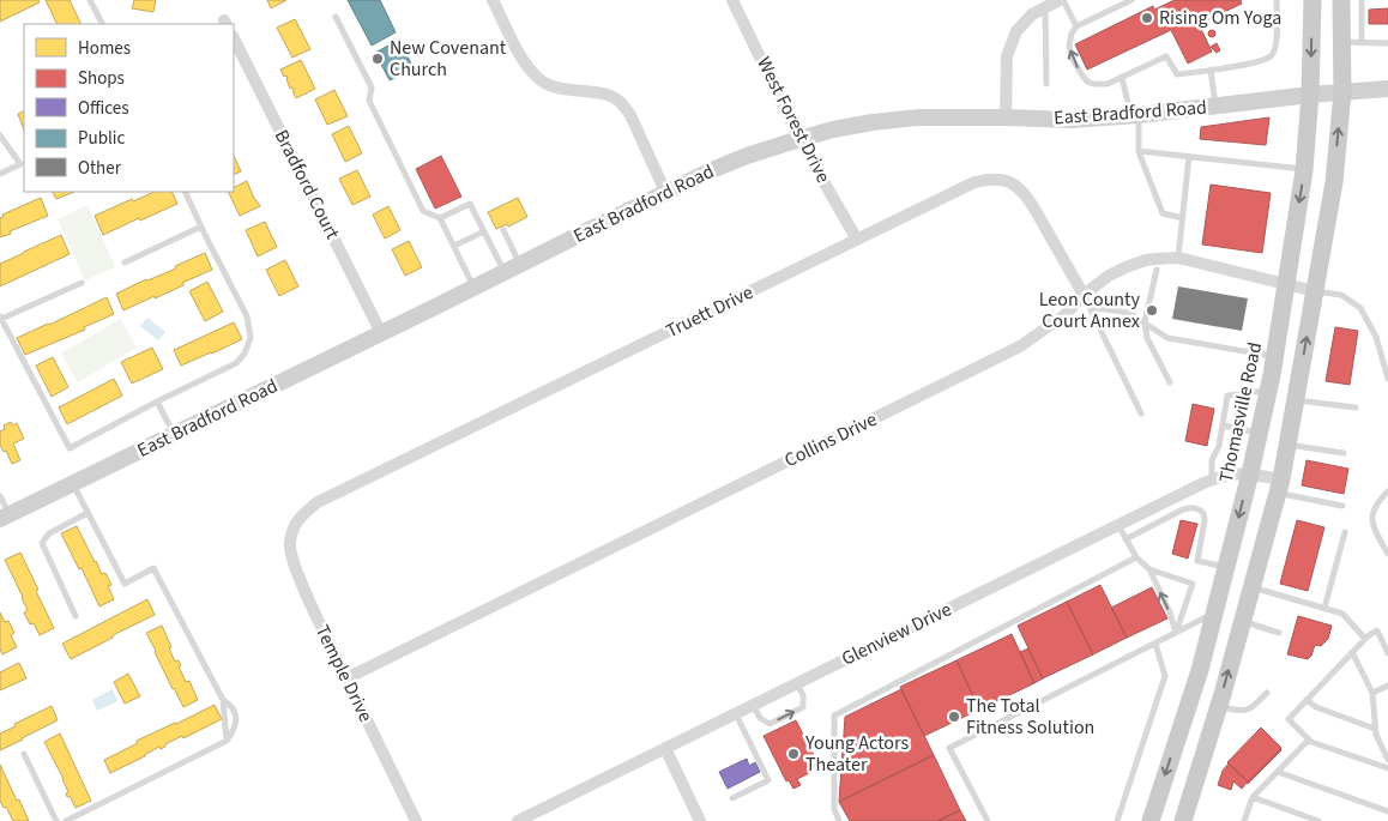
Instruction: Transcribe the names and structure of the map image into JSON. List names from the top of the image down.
{
  "streets": {
    "main road": ["Thomasville Road"],
    "street": [
      "East Bradford Road",
      "West Forest Drive",
      "Bradford Court",
      "Truett Drive",
      "Collins Drive",
      "Glenview Drive",
      "Temple Drive"
    ]
  },
  "crossings": [
    ["East Bradford Road", "West Forest Drive"],
    ["East Bradford Road", "Bradford Court"],
    ["East Bradford Road", "Thomasville Road"],
    ["West Forest Drive", "Truett Drive"],
    ["Truett Drive", "Collins Drive"],
    ["Truett Drive", "Temple Drive"],
    ["Thomasville Road", "Collins Drive"],
    ["Thomasville Road", "Glenview Drive"],
    ["Collins Drive", "Temple Drive"]
  ],
  "places": [
    "Rising Om Yoga",
    "New Covenant Church",
    "Leon County Court Annex",
    "The Total Fitness Solution",
    "Young Actors Theater"
  ],
  "legend": [
    "Homes",
    "Shops",
    "Offices",
    "Public",
    "Other"
  ]
}
